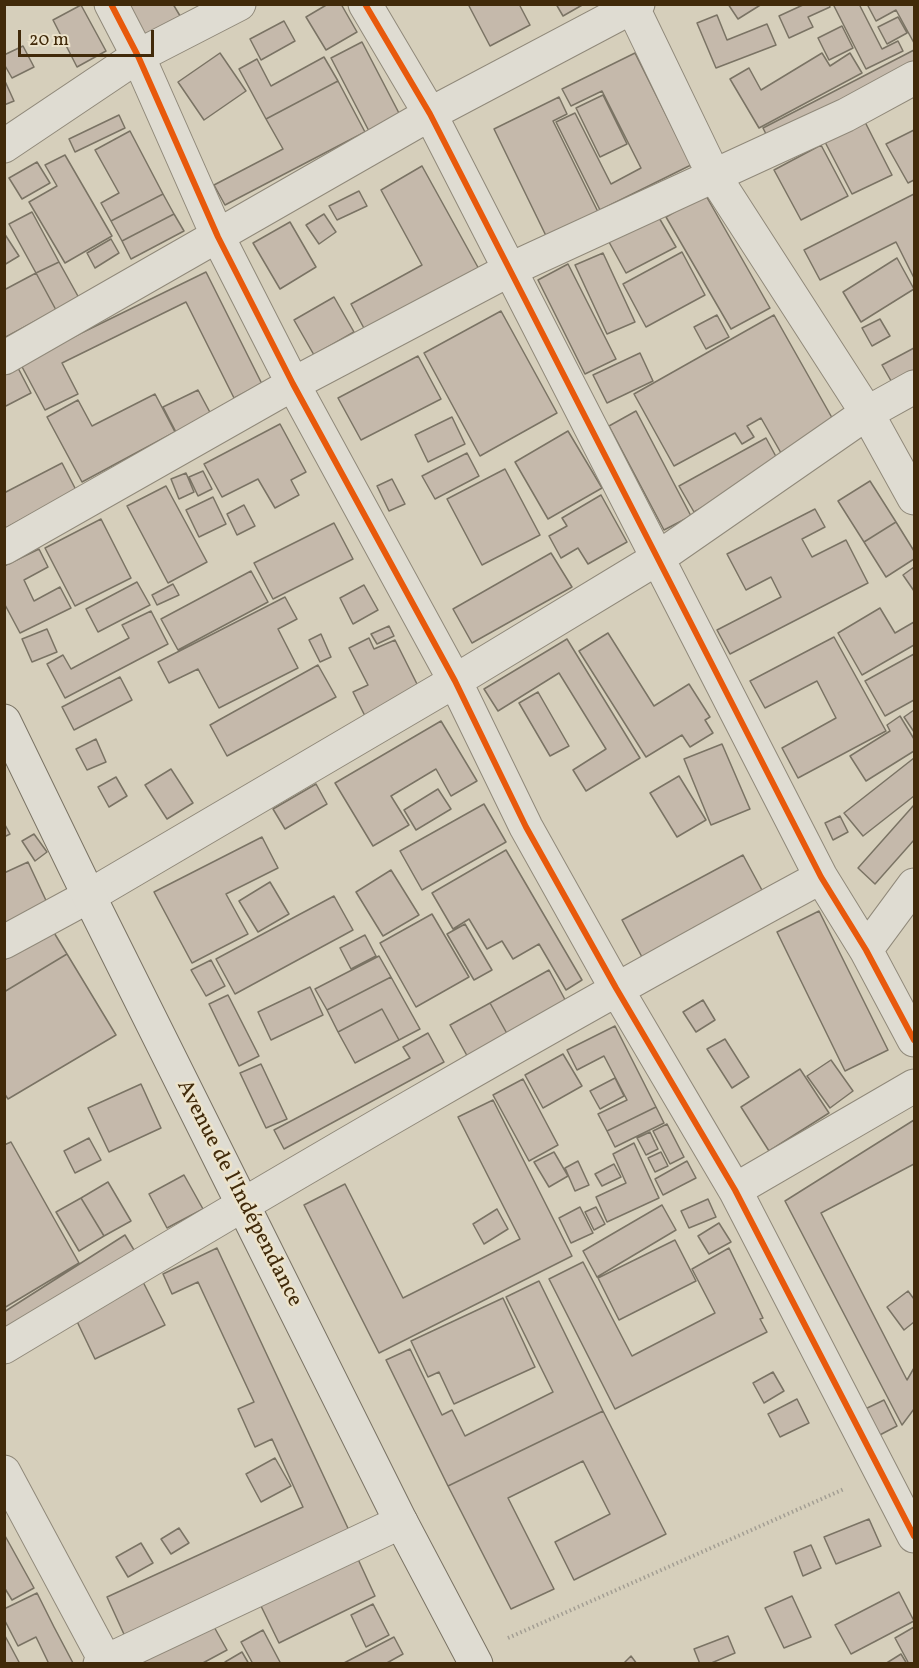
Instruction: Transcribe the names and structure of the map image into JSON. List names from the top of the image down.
{
  "streets": {
    "street": ["Avenue de l'Indépendance"]
  },
  "scale_bar": "20 m"
}
